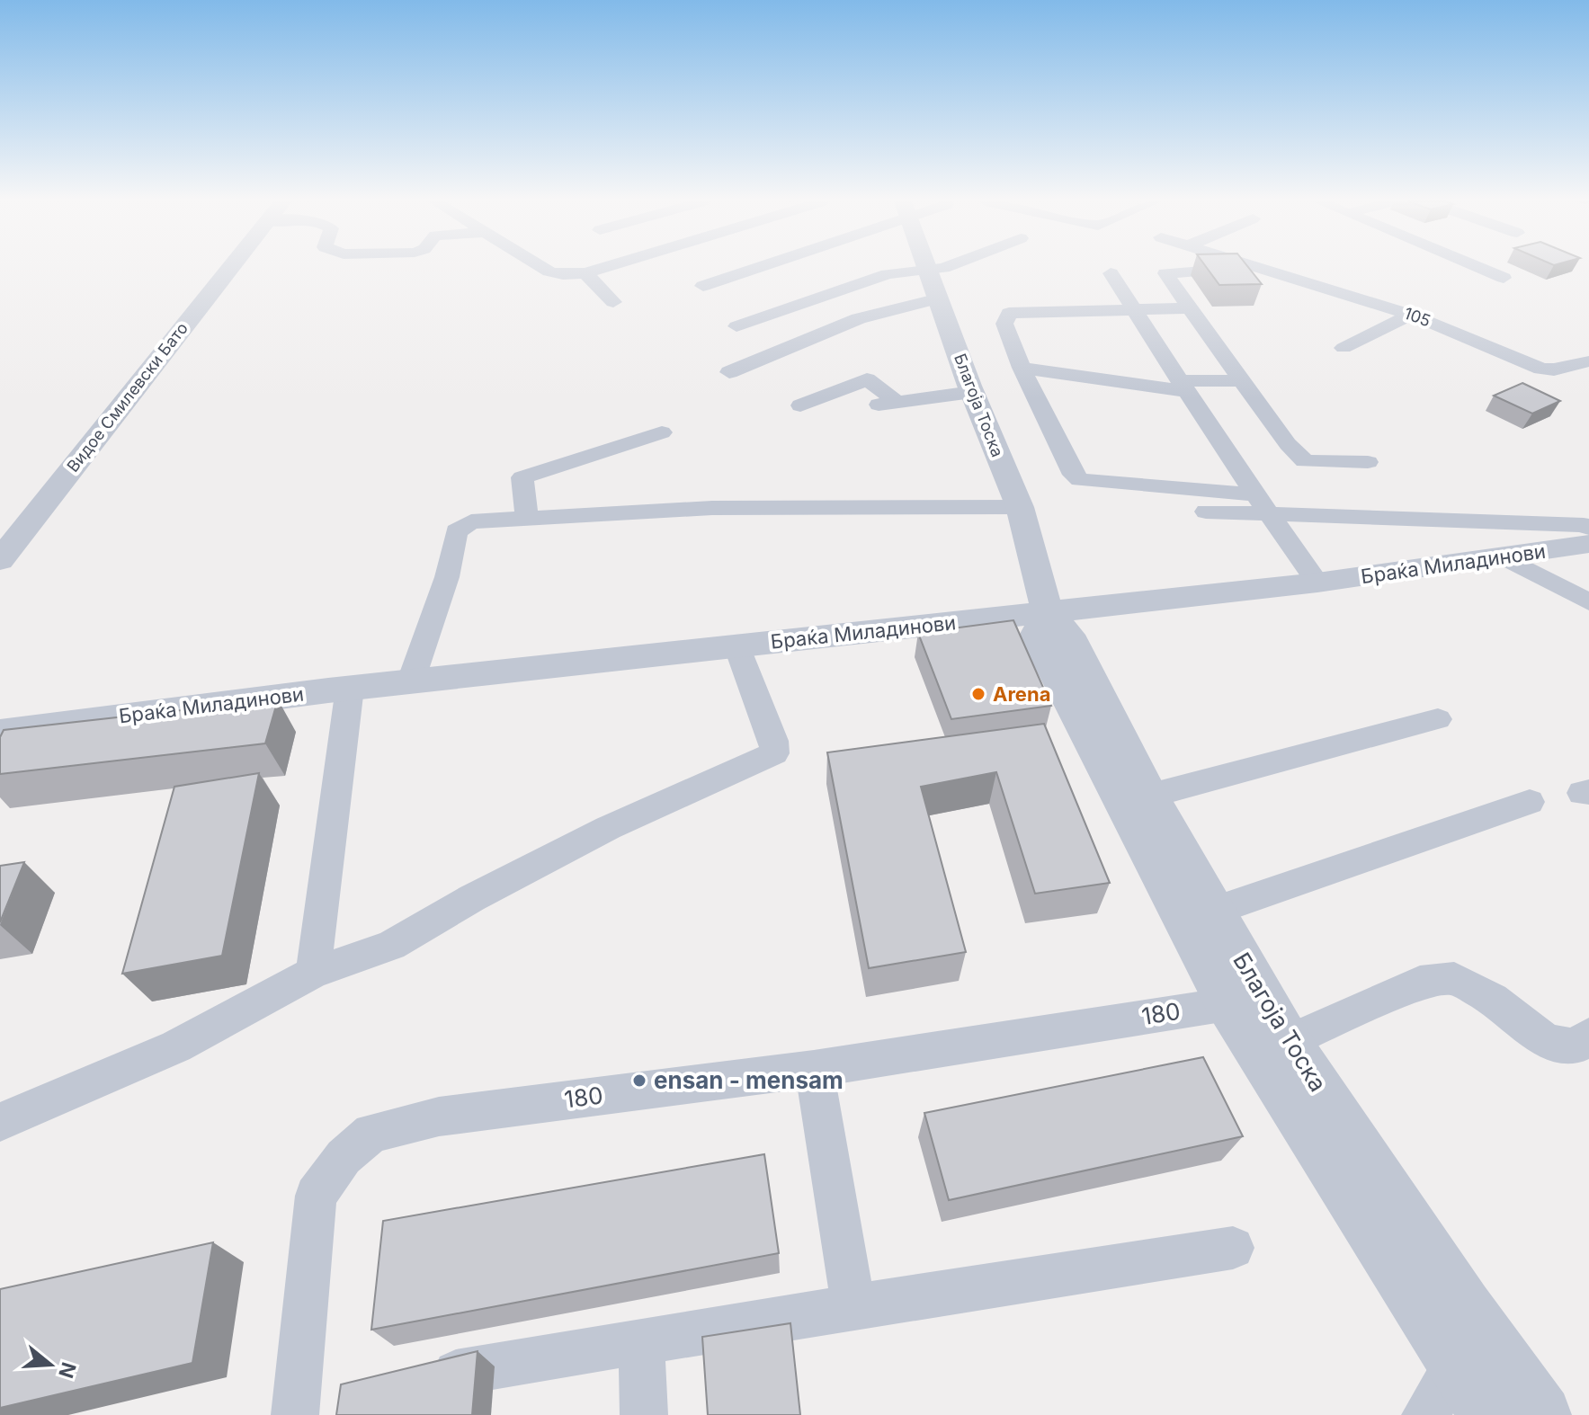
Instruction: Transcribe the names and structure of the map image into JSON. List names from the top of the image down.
{
  "streets": {
    "street": [
      "105",
      "Видое Смилевски Бато",
      "Благоја Тоска",
      "Браќа Миладинови",
      "180"
    ]
  },
  "crossings": [
    ["Благоја Тоска", "Браќа Миладинови"],
    ["Благоја Тоска", "180"]
  ],
  "places": ["Arena", "ensan - mensam"],
  "north": "right"
}
